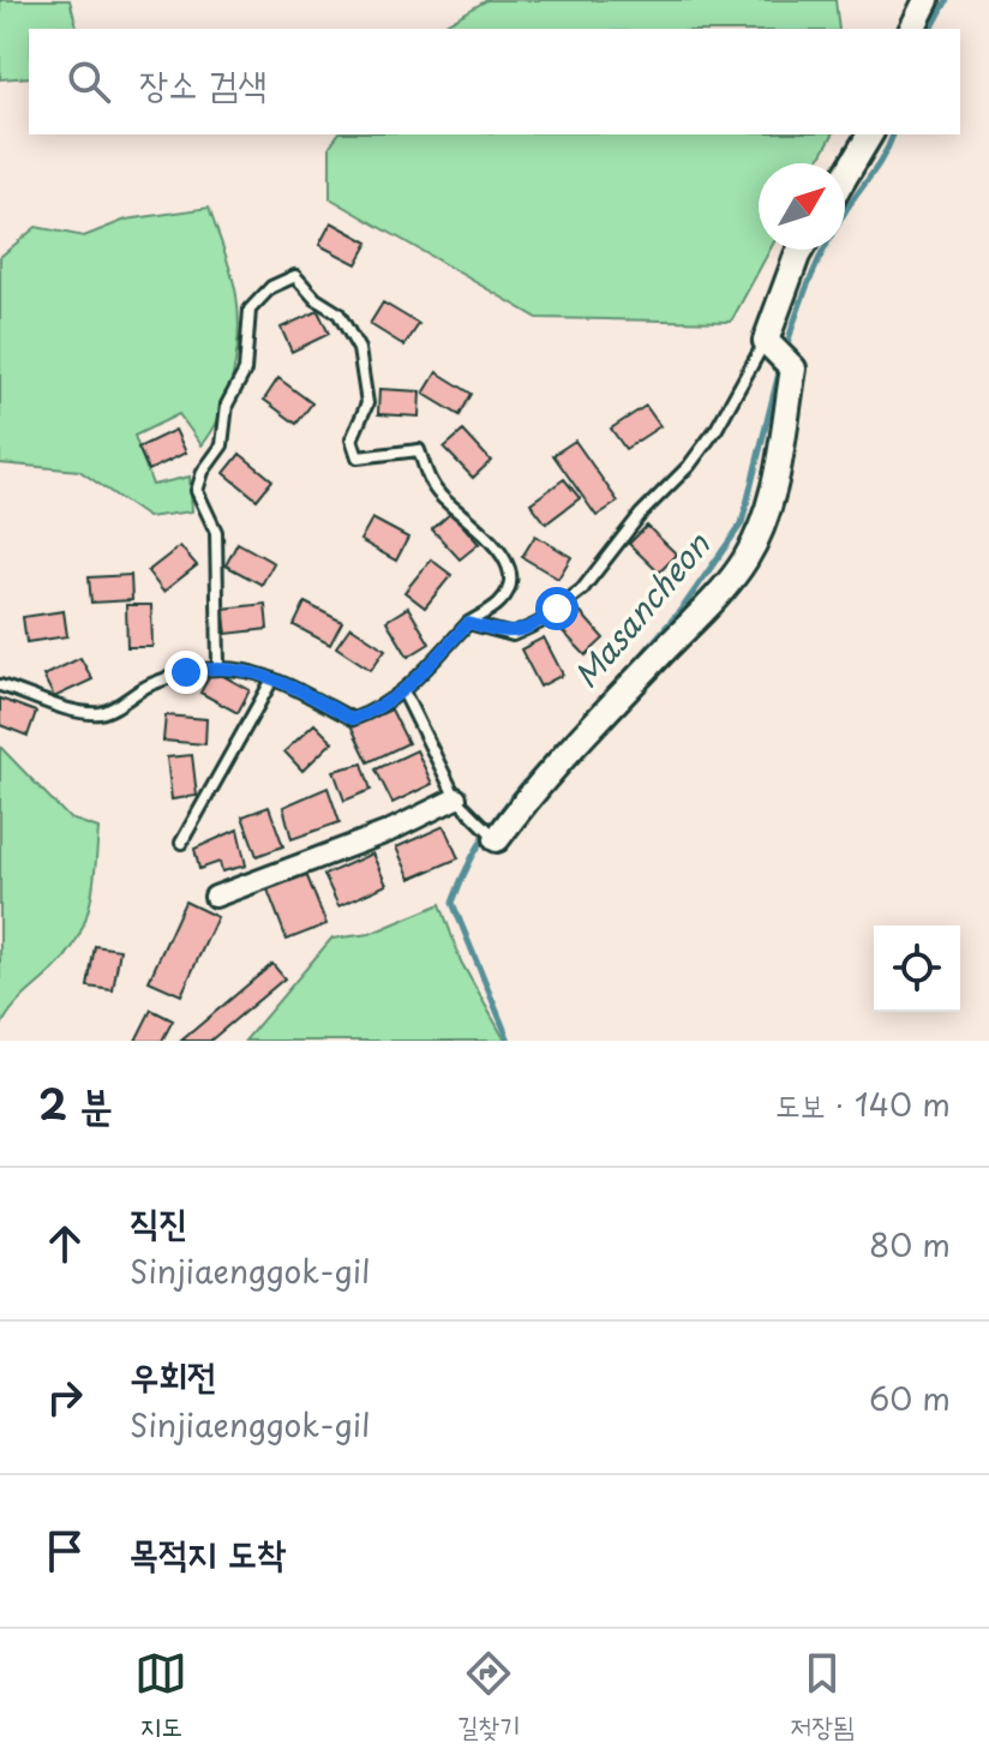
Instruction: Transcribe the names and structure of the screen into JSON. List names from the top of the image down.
{
  "water": ["Masancheon"],
  "north": "top right",
  "page": {
    "search": "장소 검색",
    "heading": ["2 분", "도보 · 140 m"],
    "list": [
      ["직진", "Sinjiaenggok-gil", "80 m"],
      ["우회전", "Sinjiaenggok-gil", "60 m"],
      "목적지 도착"
    ],
    "nav": ["지도", "길찾기", "저장됨"]
  }
}
